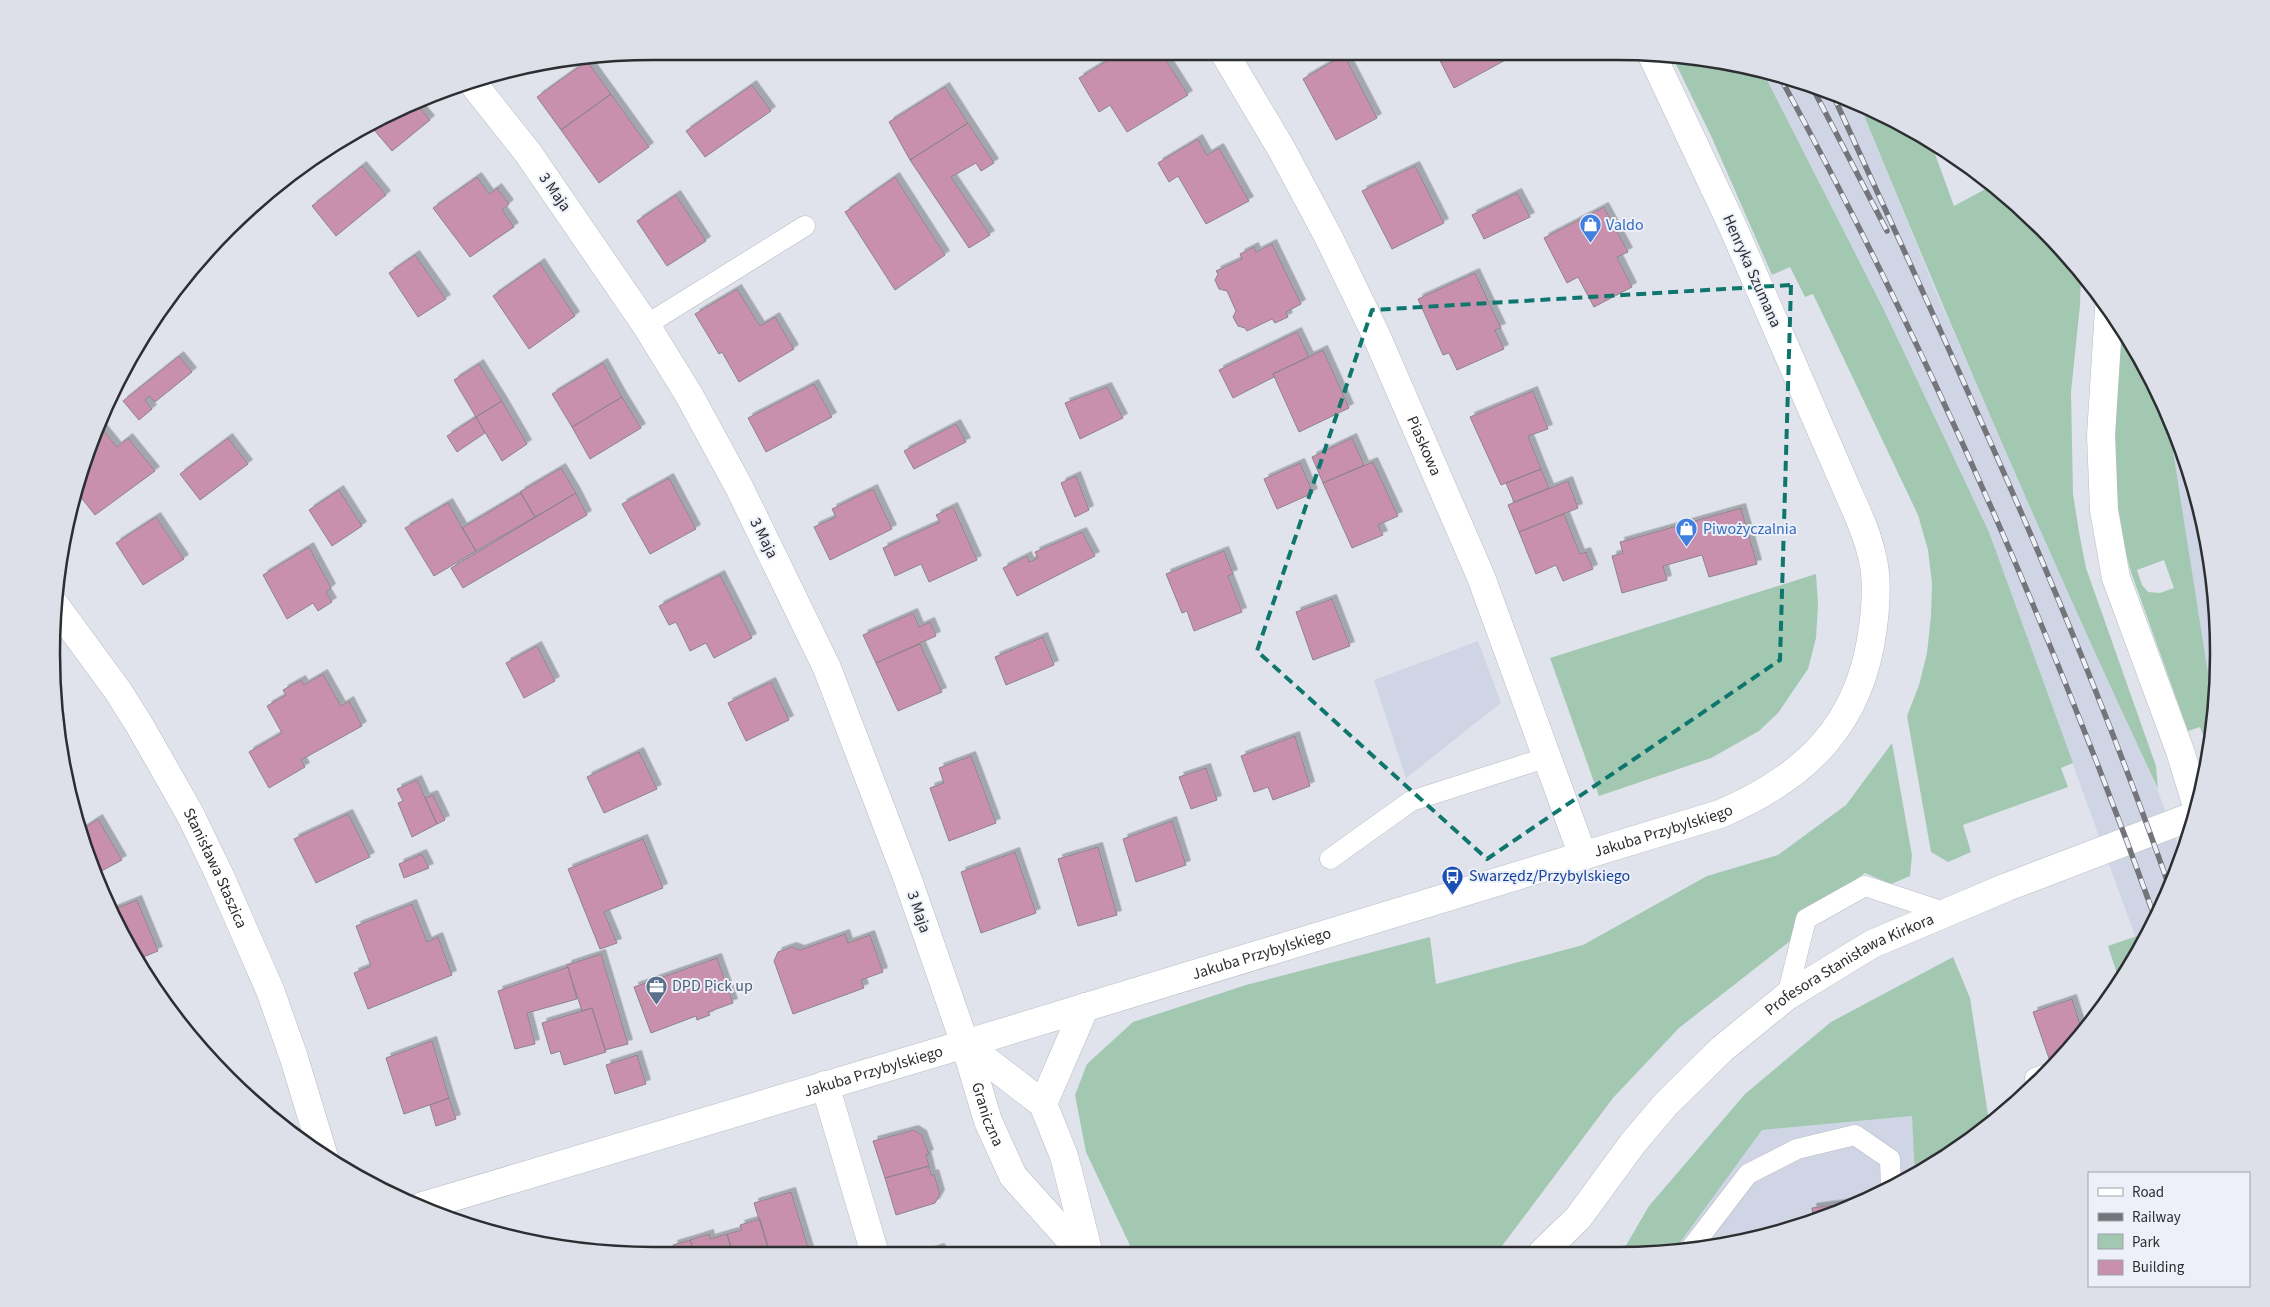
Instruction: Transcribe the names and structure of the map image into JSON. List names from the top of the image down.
{
  "streets": {
    "street": [
      "3 Maja",
      "Henryka Szumana",
      "Piaskowa",
      "Jakuba Przybylskiego",
      "Stanisława Staszica",
      "Profesora Stanisława Kirkora",
      "Graniczna"
    ]
  },
  "crossings": [
    ["3 Maja", "Jakuba Przybylskiego"],
    ["3 Maja", "Graniczna"],
    ["Henryka Szumana", "Jakuba Przybylskiego"],
    ["Piaskowa", "Jakuba Przybylskiego"],
    ["Jakuba Przybylskiego", "Graniczna"]
  ],
  "places": {
    "shop": ["Valdo", "Piwożyczalnia"],
    "bus stop": ["Swarzędz/Przybylskiego"],
    "office": ["DPD Pick up"]
  },
  "legend": [
    "Road",
    "Railway",
    "Park",
    "Building"
  ]
}
